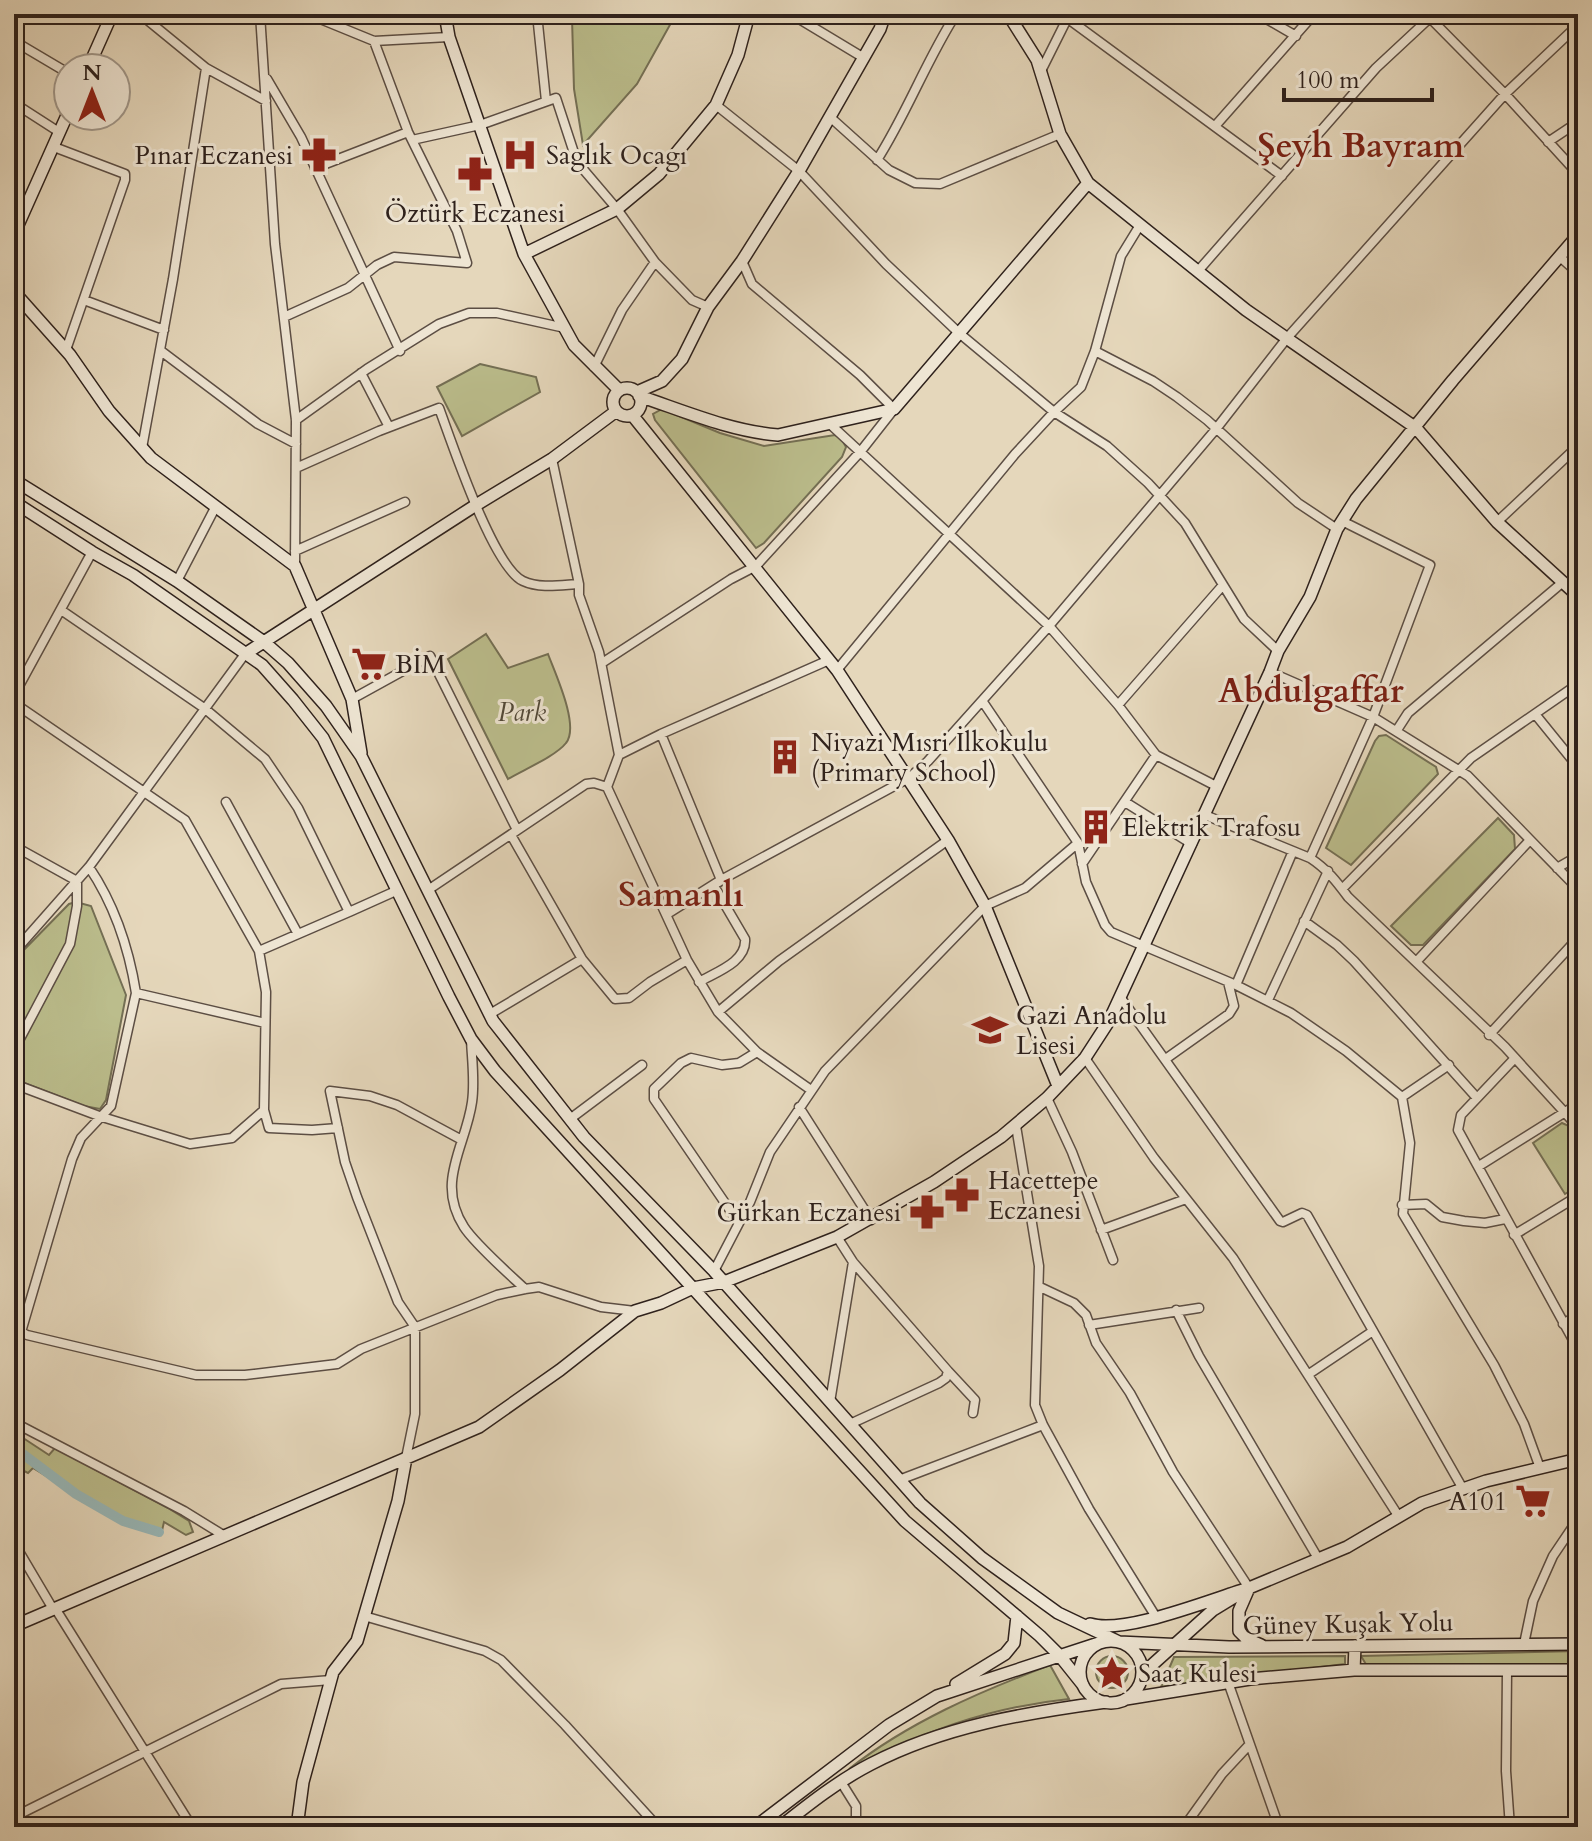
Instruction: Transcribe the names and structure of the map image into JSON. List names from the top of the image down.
{
  "streets": {
    "main road": ["Güney Kuşak Yolu"]
  },
  "districts": ["Şeyh Bayram", "Abdulgaffar", "Samanlı"],
  "parks": ["Park"],
  "places": {
    "pharmacy": [
      "Pınar Eczanesi",
      "Öztürk Eczanesi",
      "Hacettepe Eczanesi",
      "Gürkan Eczanesi"
    ],
    "hospital": ["Saglık Ocagı"],
    "supermarket": ["BİM", "A101"],
    "building": ["Niyazi Mısri İlkokulu (Primary School)", "Elektrik Trafosu"],
    "school or university": ["Gazi Anadolu Lisesi"],
    "place": ["Saat Kulesi"]
  },
  "scale_bar": "100 m",
  "north": "top"
}
